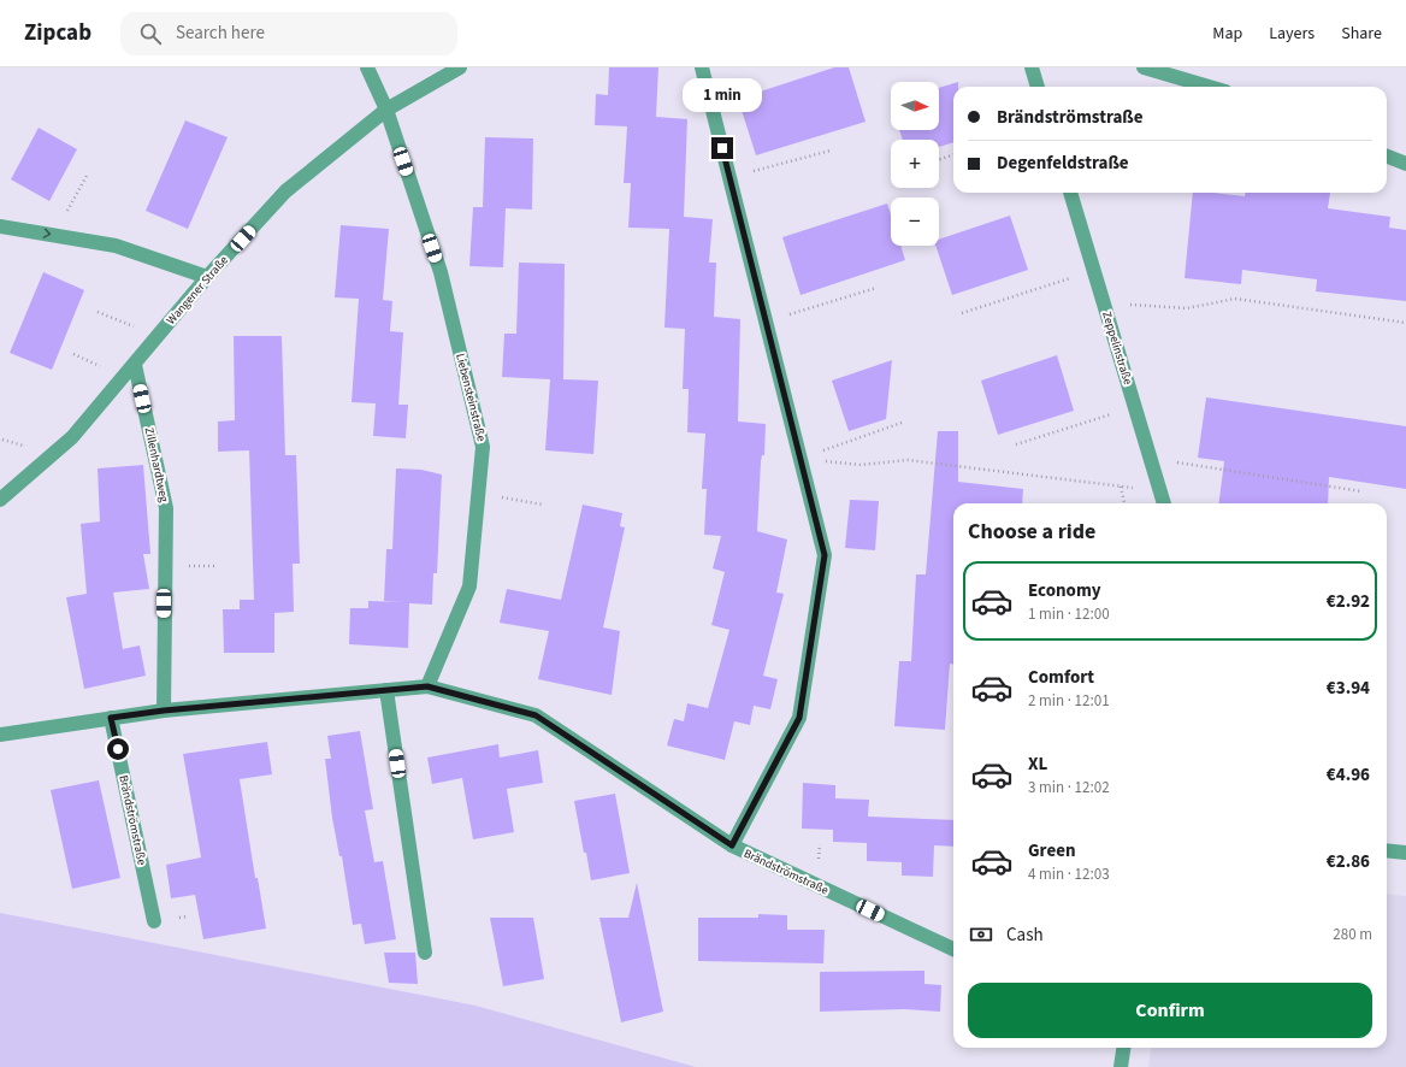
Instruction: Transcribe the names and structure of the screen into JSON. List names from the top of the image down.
{
  "streets": {
    "street": [
      "Wangener Straße",
      "Zeppelinstraße",
      "Liebensteinstraße",
      "Zillenhardtweg",
      "Brändströmstraße"
    ]
  },
  "crossings": [
    ["Wangener Straße", "Liebensteinstraße"],
    ["Wangener Straße", "Zillenhardtweg"],
    ["Liebensteinstraße", "Brändströmstraße"],
    ["Zillenhardtweg", "Brändströmstraße"]
  ],
  "north": "right",
  "page": {
    "header": "Zipcab",
    "search": "Search here",
    "nav": ["Map", "Layers", "Share"],
    "bubble": "1 min",
    "map_buttons": ["+", "−"],
    "banner": ["Brändströmstraße", "Degenfeldstraße"],
    "heading": "Choose a ride",
    "list": [
      {
        "name": "Economy",
        "note": "1 min · 12:00",
        "value": "€2.92"
      },
      {
        "name": "Comfort",
        "note": "2 min · 12:01",
        "value": "€3.94"
      },
      {
        "name": "XL",
        "note": "3 min · 12:02",
        "value": "€4.96"
      },
      {
        "name": "Green",
        "note": "4 min · 12:03",
        "value": "€2.86"
      }
    ],
    "pay": ["Cash", "280 m"],
    "buttons": "Confirm"
  }
}
